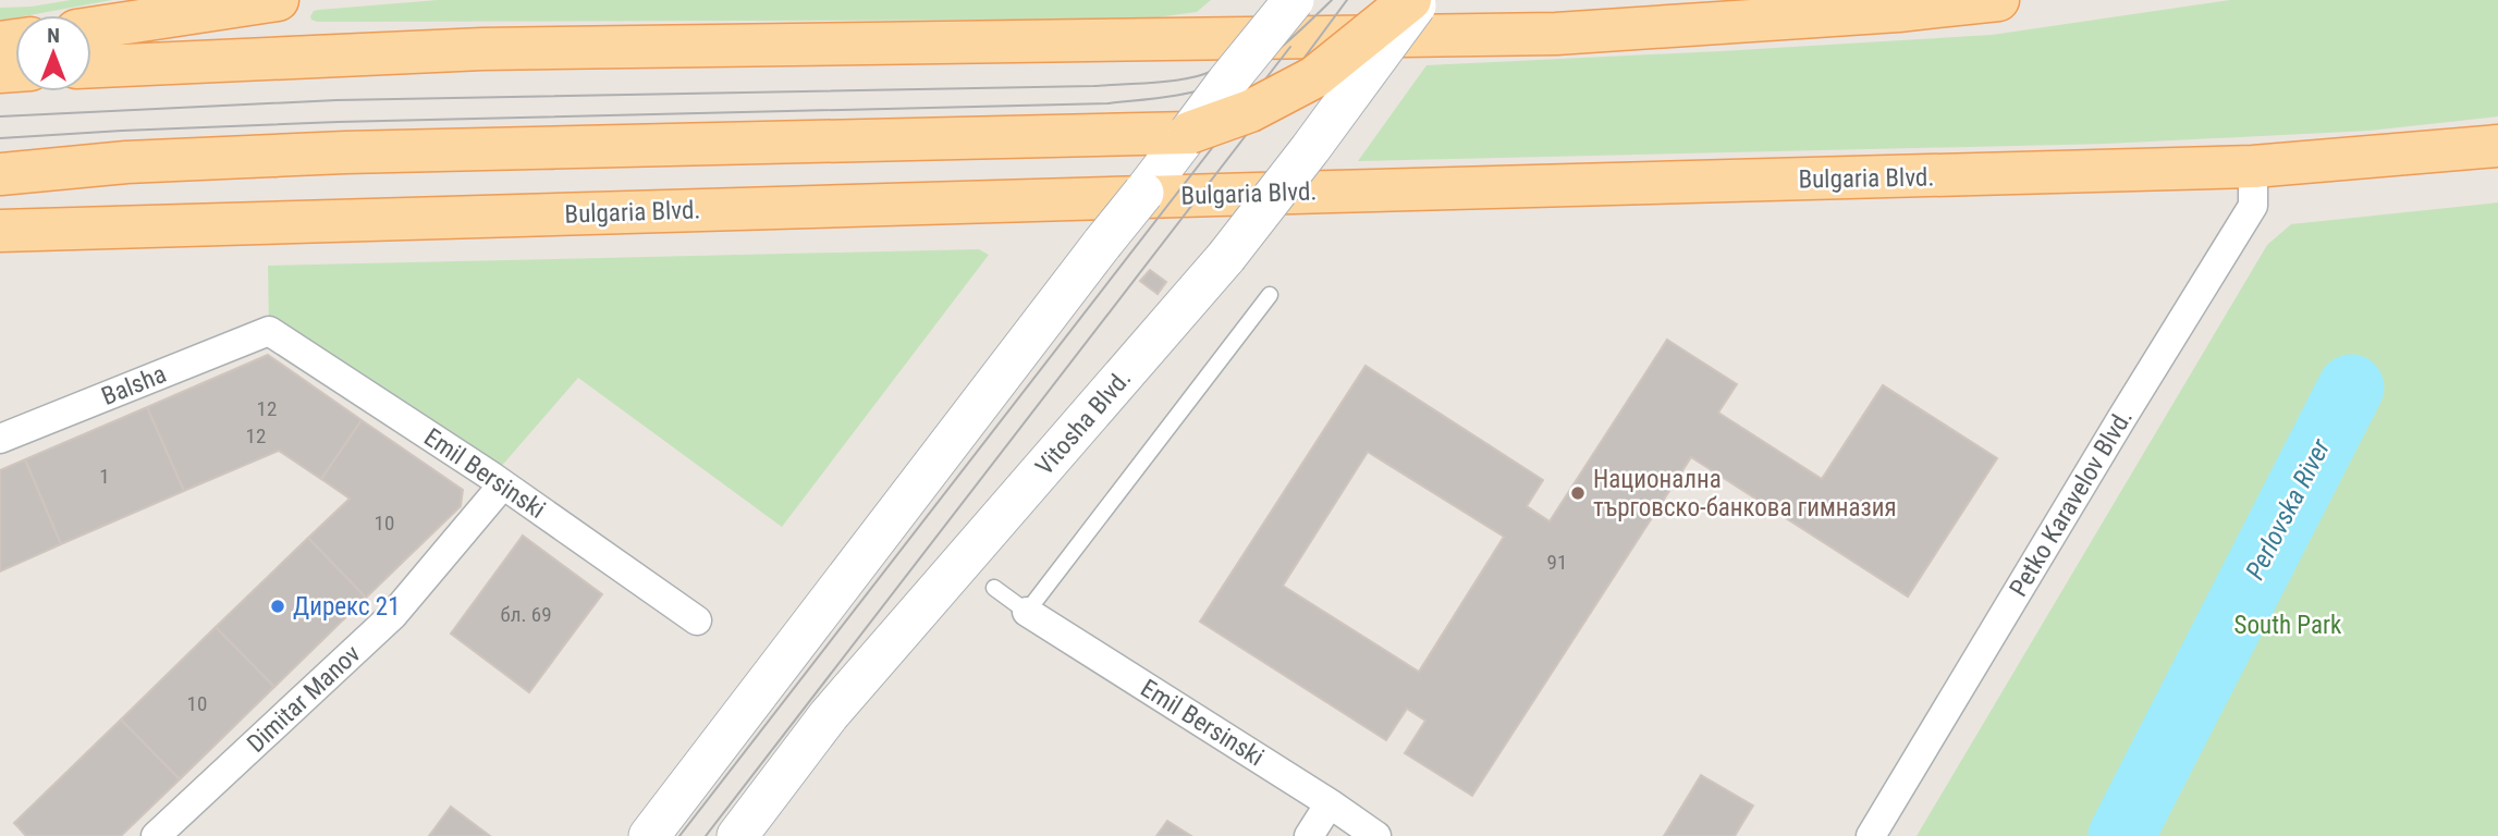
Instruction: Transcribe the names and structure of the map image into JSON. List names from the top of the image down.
{
  "streets": {
    "main road": ["Bulgaria Blvd."],
    "street": [
      "Balsha",
      "Vitosha Blvd.",
      "Emil Bersinski",
      "Petko Karavelov Blvd.",
      "Dimitar Manov"
    ]
  },
  "crossings": [
    ["Bulgaria Blvd.", "Petko Karavelov Blvd."],
    ["Balsha", "Emil Bersinski"],
    ["Emil Bersinski", "Dimitar Manov"]
  ],
  "water": ["Perlovska River"],
  "parks": ["South Park"],
  "places": ["Национална търговско-банкова гимназия", "Дирекс 21"],
  "house_numbers": [
    "12",
    "12",
    "1",
    "10",
    "91",
    "бл. 69",
    "10"
  ],
  "north": "top"
}
